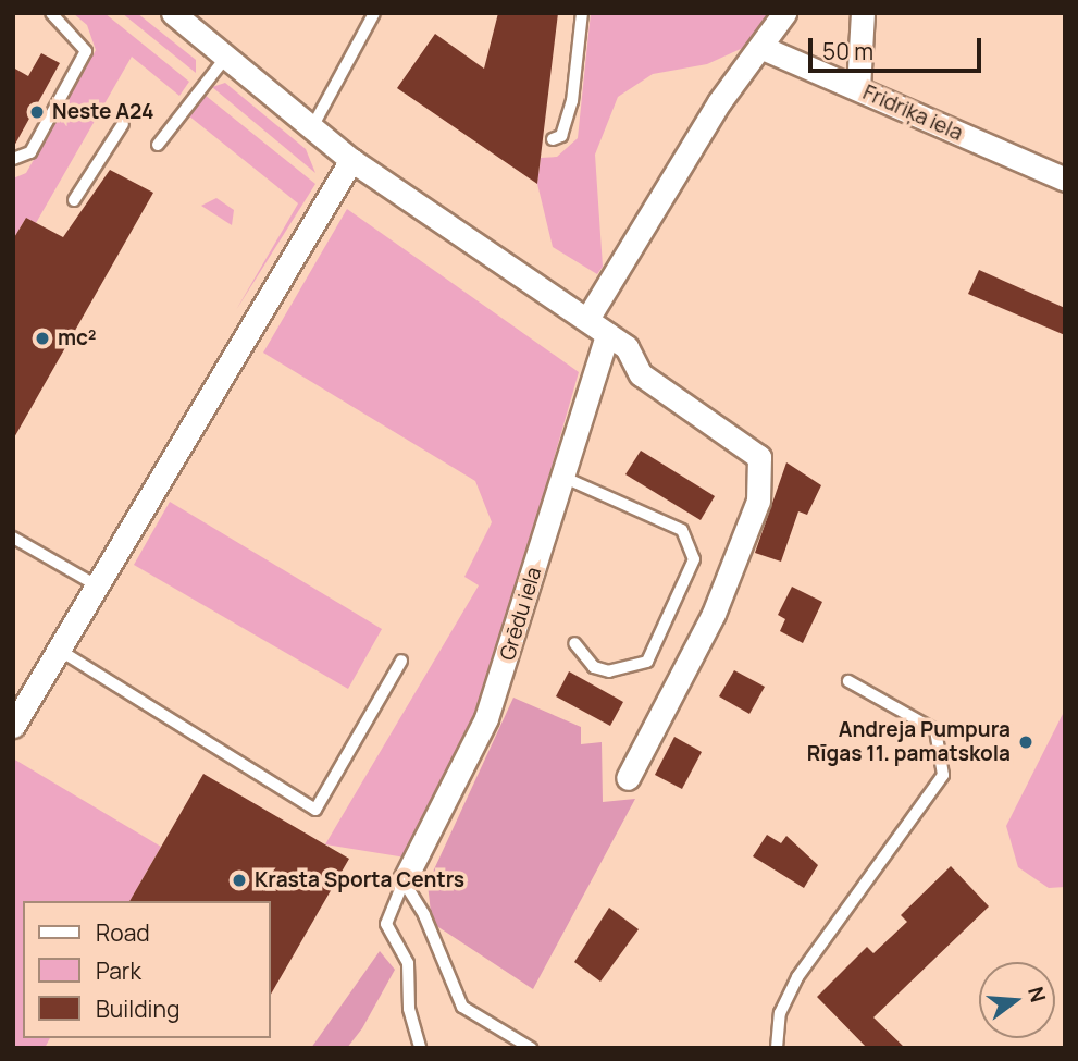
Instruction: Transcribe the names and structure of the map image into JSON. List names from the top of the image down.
{
  "streets": {
    "street": ["Fridriķa iela", "Grēdu iela"]
  },
  "places": [
    "Neste A24",
    "mc²",
    "Andreja Pumpura Rīgas 11. pamatskola",
    "Krasta Sporta Centrs"
  ],
  "legend": ["Road", "Park", "Building"],
  "scale_bar": "50 m",
  "north": "right"
}
